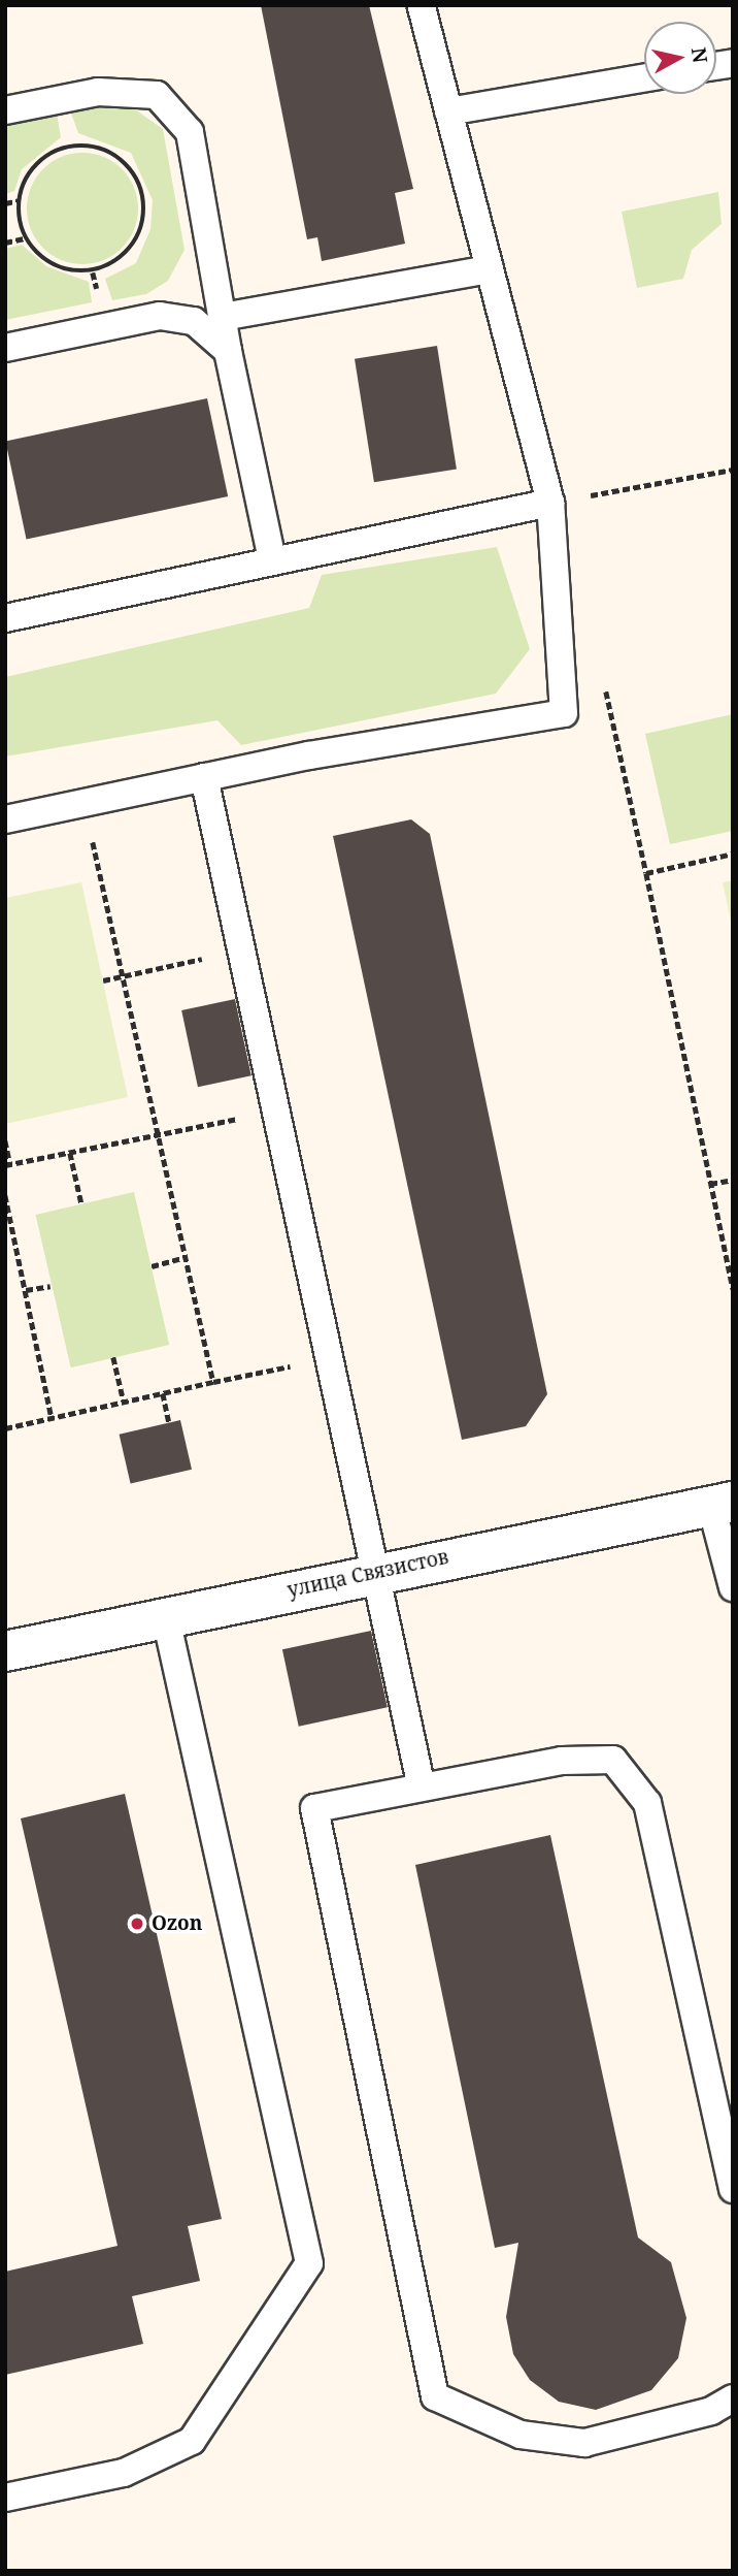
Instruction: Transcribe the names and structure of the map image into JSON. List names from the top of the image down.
{
  "streets": {
    "street": ["улица Связистов"]
  },
  "places": ["Ozon"],
  "north": "right"
}
